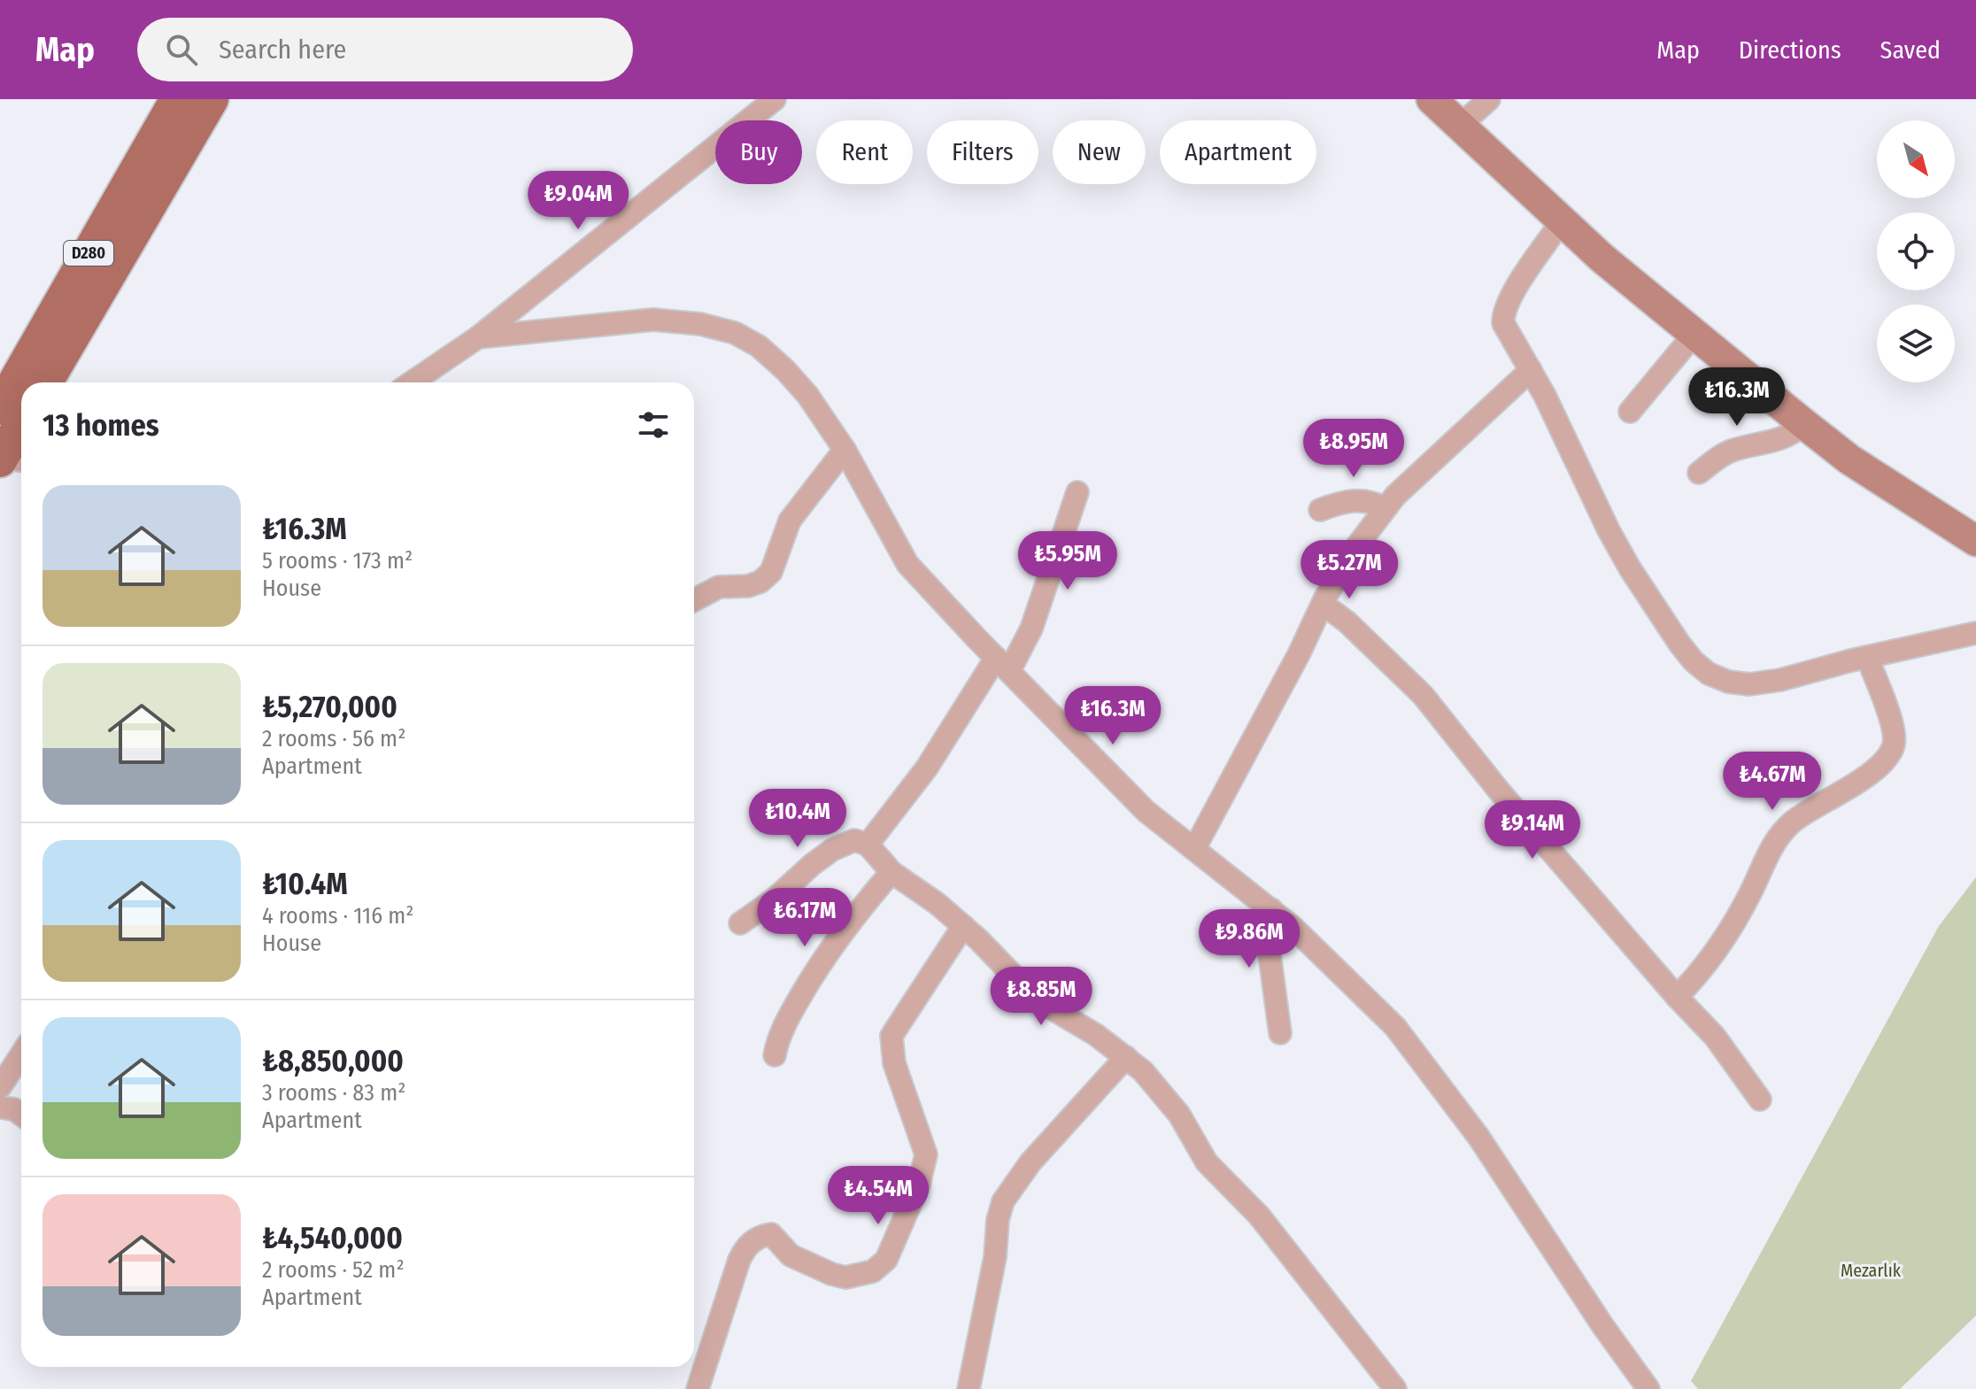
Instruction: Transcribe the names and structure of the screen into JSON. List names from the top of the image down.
{
  "streets": {
    "main road": ["D280"]
  },
  "parks": ["Mezarlık"],
  "north": "bottom right",
  "page": {
    "header": "Map",
    "search": "Search here",
    "nav": ["Map", "Directions", "Saved"],
    "chip": [
      "Buy",
      "Rent",
      "Filters",
      "New",
      "Apartment"
    ],
    "price": [
      "₺9.04M",
      "₺16.3M",
      "₺8.95M",
      "₺5.95M",
      "₺5.27M",
      "₺16.3M",
      "₺4.67M",
      "₺10.4M",
      "₺9.14M",
      "₺6.17M",
      "₺9.86M",
      "₺8.85M",
      "₺4.54M"
    ],
    "heading": "13 homes",
    "list": [
      {
        "name": "₺16.3M",
        "note": "5 rooms · 173 m² · House"
      },
      {
        "name": "₺5,270,000",
        "note": "2 rooms · 56 m² · Apartment"
      },
      {
        "name": "₺10.4M",
        "note": "4 rooms · 116 m² · House"
      },
      {
        "name": "₺8,850,000",
        "note": "3 rooms · 83 m² · Apartment"
      },
      {
        "name": "₺4,540,000",
        "note": "2 rooms · 52 m² · Apartment"
      }
    ]
  }
}
